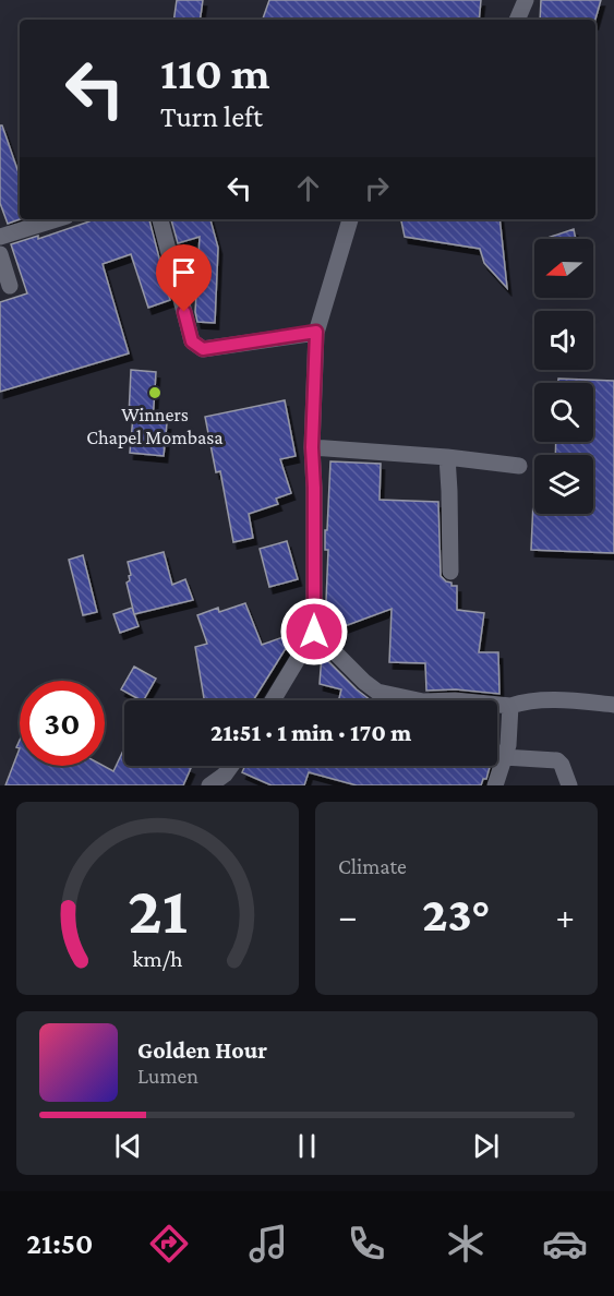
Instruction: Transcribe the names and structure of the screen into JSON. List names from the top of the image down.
{
  "places": ["Winners Chapel Mombasa"],
  "north": "left",
  "page": {
    "turn": ["110 m", "Turn left"],
    "limit": "30",
    "trip": "21:51 · 1 min · 170 m",
    "tile": "Climate",
    "heat": ["−", "23°", "+"],
    "song": ["Golden Hour", "Lumen"],
    "tabs": "21:50",
    "gauge": ["21", "km/h"]
  }
}
